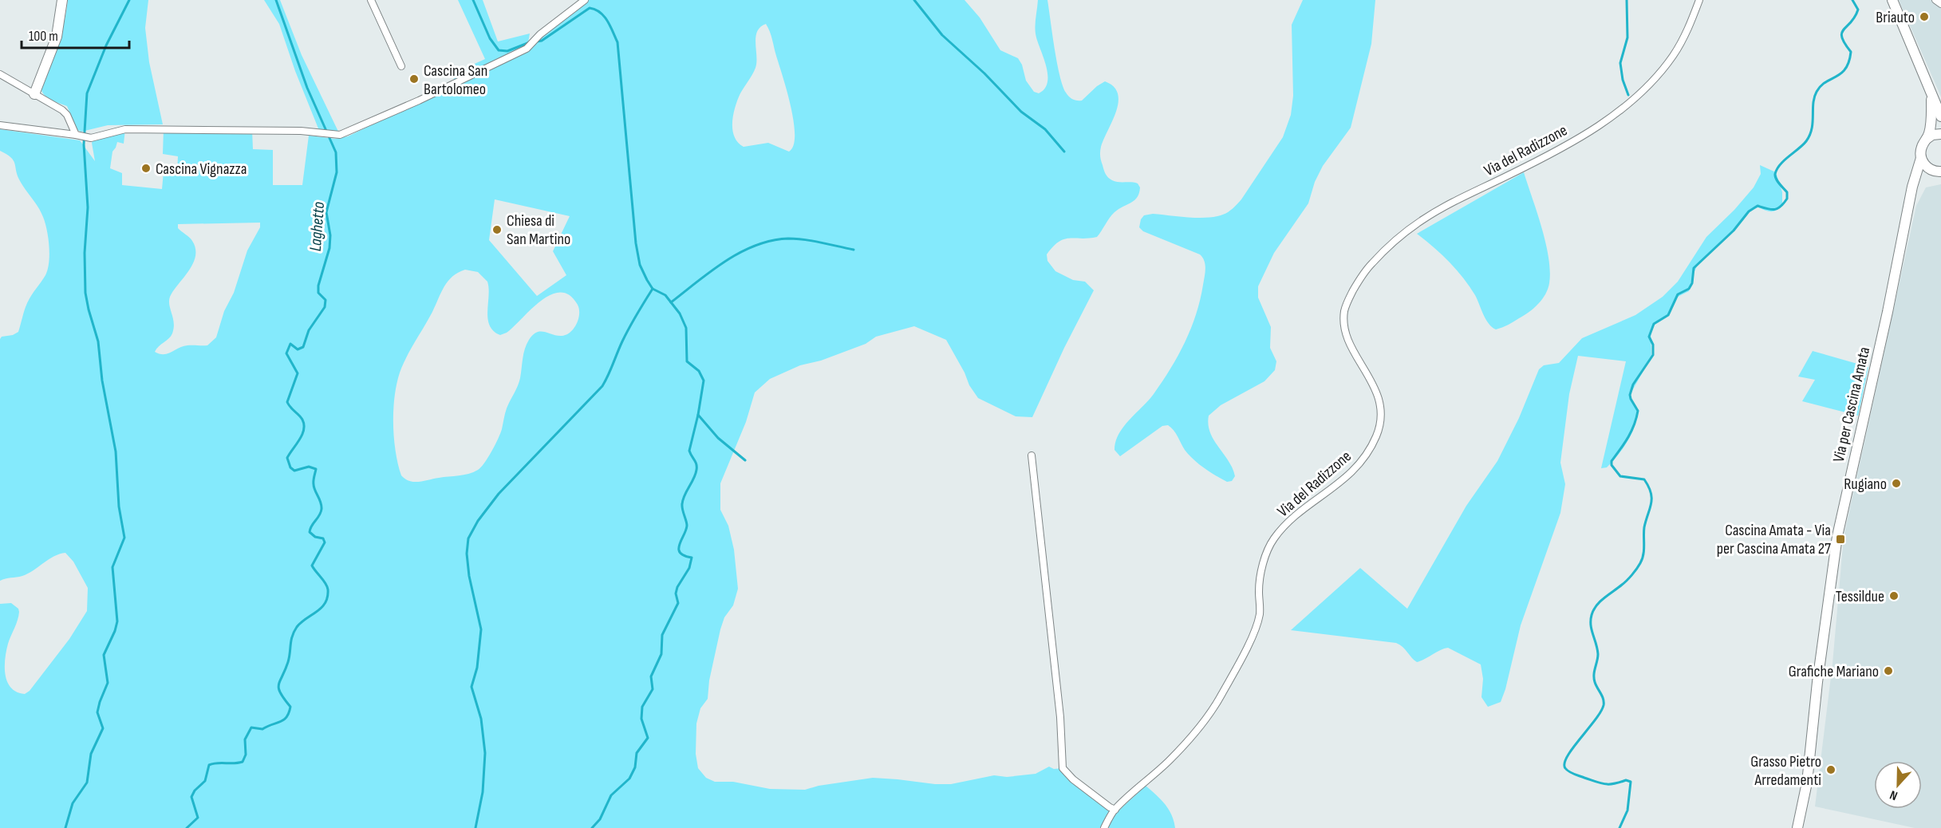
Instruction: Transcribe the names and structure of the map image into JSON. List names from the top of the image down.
{
  "streets": {
    "street": ["Via del Radizzone", "Via per Cascina Amata"]
  },
  "water": ["Laghetto"],
  "places": {
    "other": [
      "Briauto",
      "Cascina San Bartolomeo",
      "Cascina Vignazza",
      "Chiesa di San Martino",
      "Rugiano",
      "Tessildue",
      "Grafiche Mariano",
      "Grasso Pietro Arredamenti"
    ],
    "transit": ["Cascina Amata - Via per Cascina Amata 27"]
  },
  "scale_bar": "100 m",
  "north": "bottom"
}
